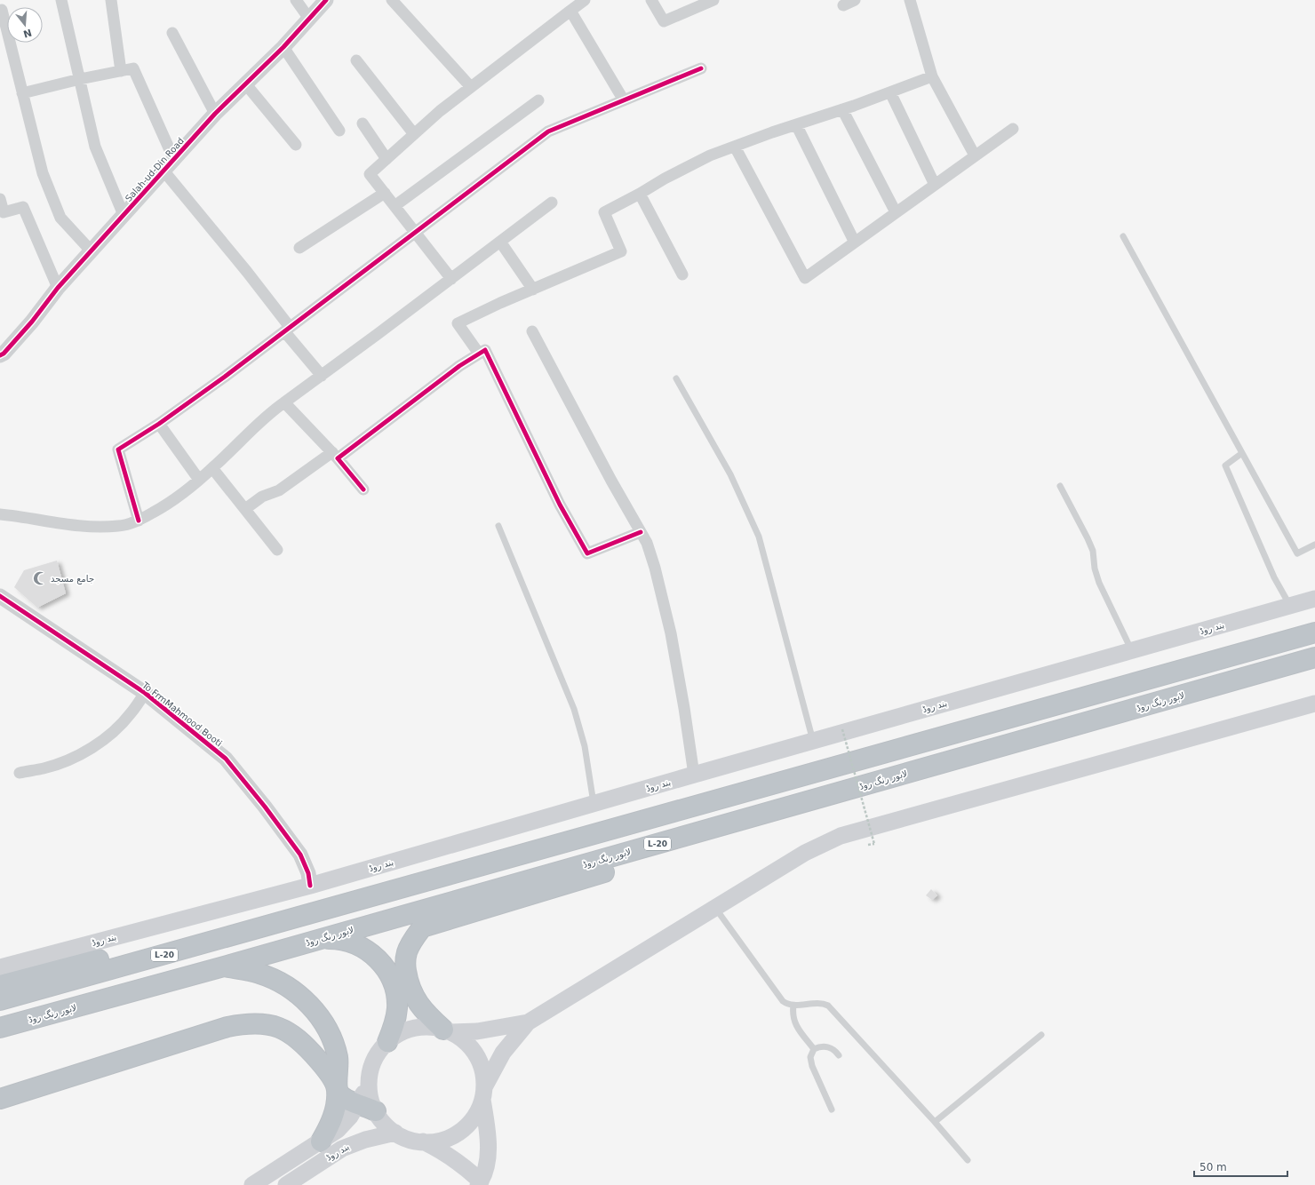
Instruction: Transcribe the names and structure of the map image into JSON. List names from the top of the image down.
{
  "streets": {
    "highway": ["لاہور رنگ روڈ", "L-20"],
    "main road": ["بند روڈ"],
    "street": ["Salah-ud-Din Road", "To FrmMahmood Booti"]
  },
  "crossings": [
    ["بند روڈ", "To FrmMahmood Booti"]
  ],
  "places": {
    "mosque": ["جامع مسجد"]
  },
  "scale_bar": "50 m",
  "north": "bottom"
}
